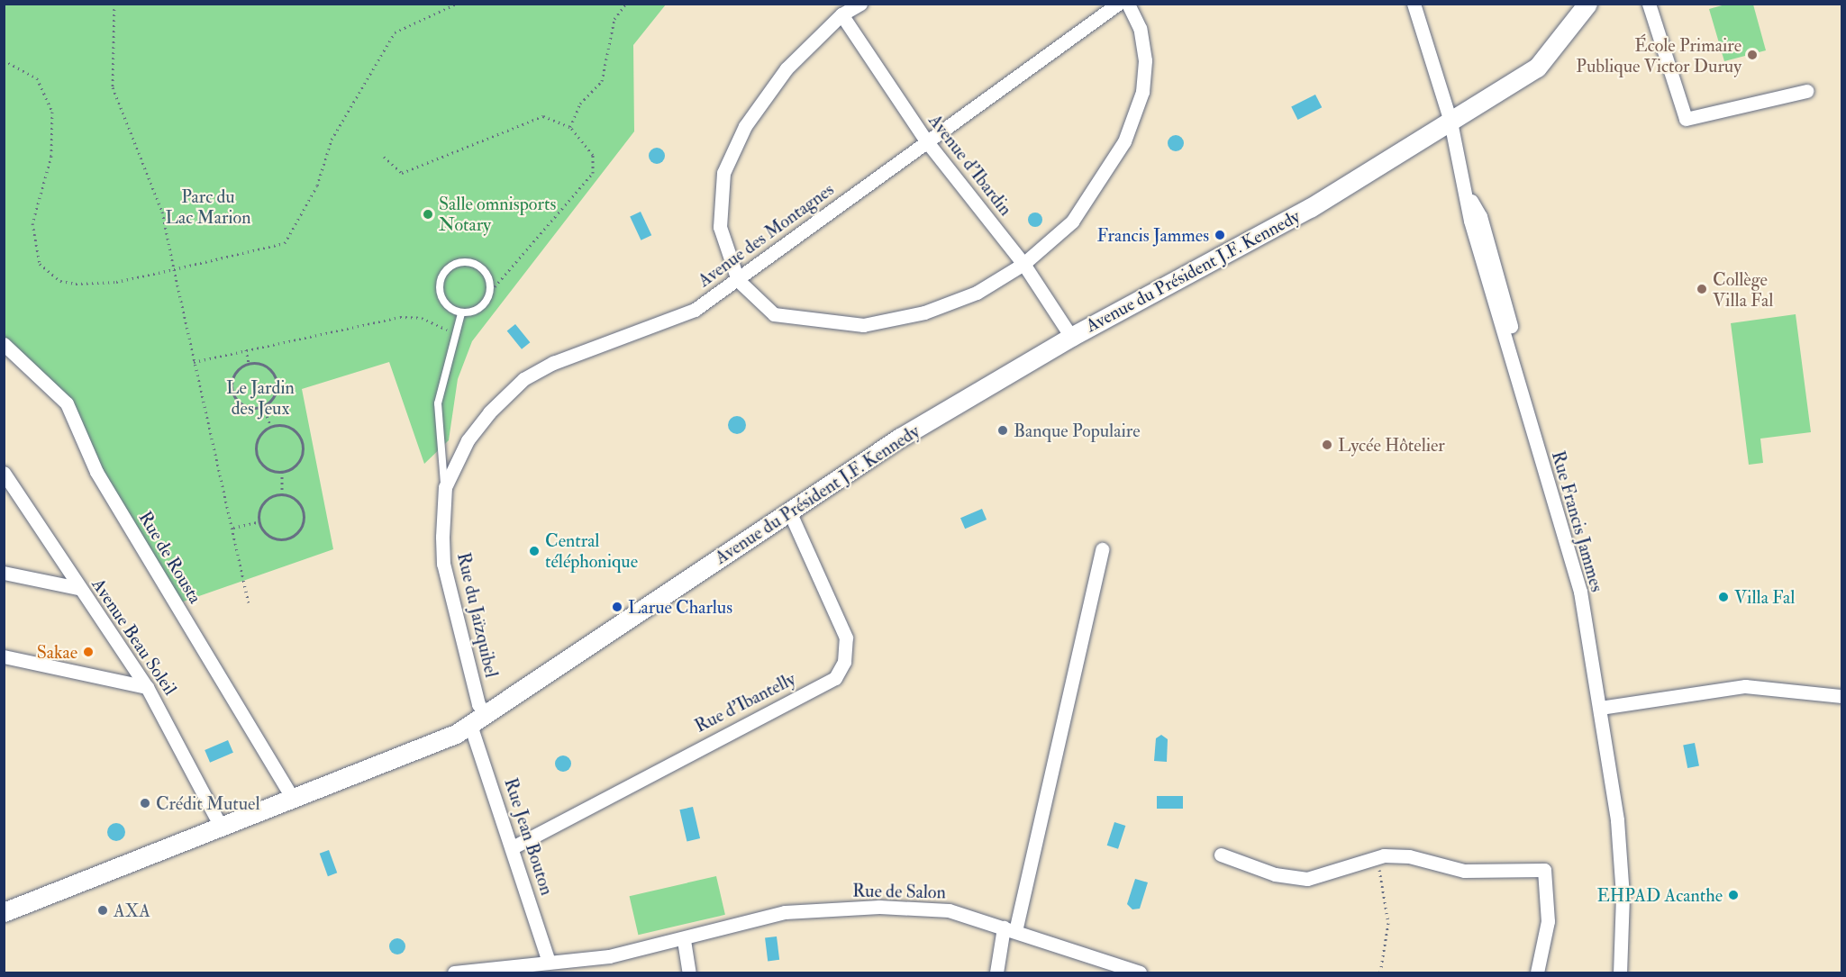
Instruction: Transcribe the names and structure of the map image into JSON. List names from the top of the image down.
{
  "streets": {
    "street": [
      "Avenue d'Ibardin",
      "Avenue des Montagnes",
      "Avenue du Président J.F. Kennedy",
      "Rue Francis Jammes",
      "Rue de Rousta",
      "Rue du Jaïzquibel",
      "Avenue Beau Soleil",
      "Rue d'Ibantelly",
      "Rue Jean Bouton",
      "Rue de Salon"
    ]
  },
  "crossings": [
    ["Avenue d'Ibardin", "Avenue des Montagnes"],
    ["Avenue d'Ibardin", "Avenue du Président J.F. Kennedy"],
    ["Avenue des Montagnes", "Rue du Jaïzquibel"],
    ["Avenue du Président J.F. Kennedy", "Rue Francis Jammes"],
    ["Avenue du Président J.F. Kennedy", "Rue de Rousta"],
    ["Avenue du Président J.F. Kennedy", "Rue du Jaïzquibel"],
    ["Avenue du Président J.F. Kennedy", "Avenue Beau Soleil"],
    ["Avenue du Président J.F. Kennedy", "Rue d'Ibantelly"],
    ["Avenue du Président J.F. Kennedy", "Rue Jean Bouton"],
    ["Rue du Jaïzquibel", "Rue Jean Bouton"],
    ["Rue d'Ibantelly", "Rue Jean Bouton"],
    ["Rue Jean Bouton", "Rue de Salon"]
  ],
  "parks": ["Parc du Lac Marion", "Le Jardin des Jeux"],
  "places": [
    "École Primaire Publique Victor Duruy",
    "Salle omnisports Notary",
    "Francis Jammes",
    "Collège Villa Fal",
    "Banque Populaire",
    "Lycée Hôtelier",
    "Central téléphonique",
    "Villa Fal",
    "Larue Charlus",
    "Sakae",
    "Crédit Mutuel",
    "EHPAD Acanthe",
    "AXA"
  ]
}
